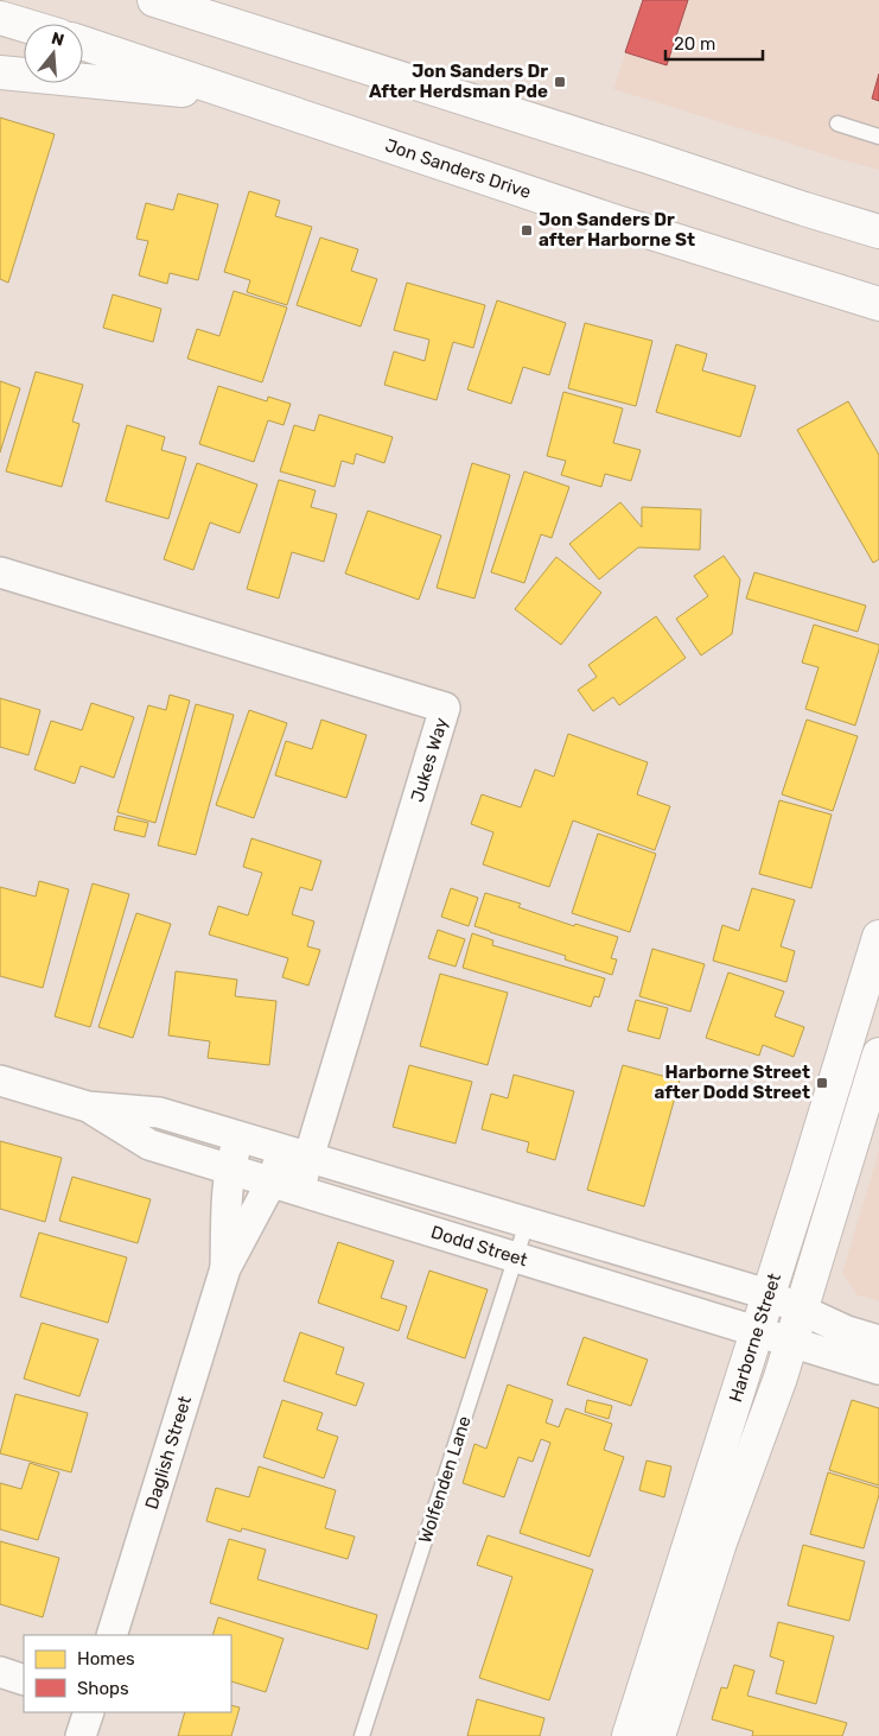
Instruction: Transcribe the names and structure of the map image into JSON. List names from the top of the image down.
{
  "streets": {
    "main road": ["Jon Sanders Drive", "Harborne Street"],
    "street": ["Jukes Way", "Dodd Street", "Daglish Street"],
    "lane": ["Wolfenden Lane"]
  },
  "crossings": [
    ["Jukes Way", "Dodd Street"],
    ["Jukes Way", "Daglish Street"],
    ["Dodd Street", "Harborne Street"],
    ["Dodd Street", "Daglish Street"],
    ["Dodd Street", "Wolfenden Lane"]
  ],
  "places": {
    "transit": ["Jon Sanders Dr After Herdsman Pde", "Jon Sanders Dr after Harborne St", "Harborne Street after Dodd Street"]
  },
  "legend": ["Homes", "Shops"],
  "scale_bar": "20 m",
  "north": "top"
}
